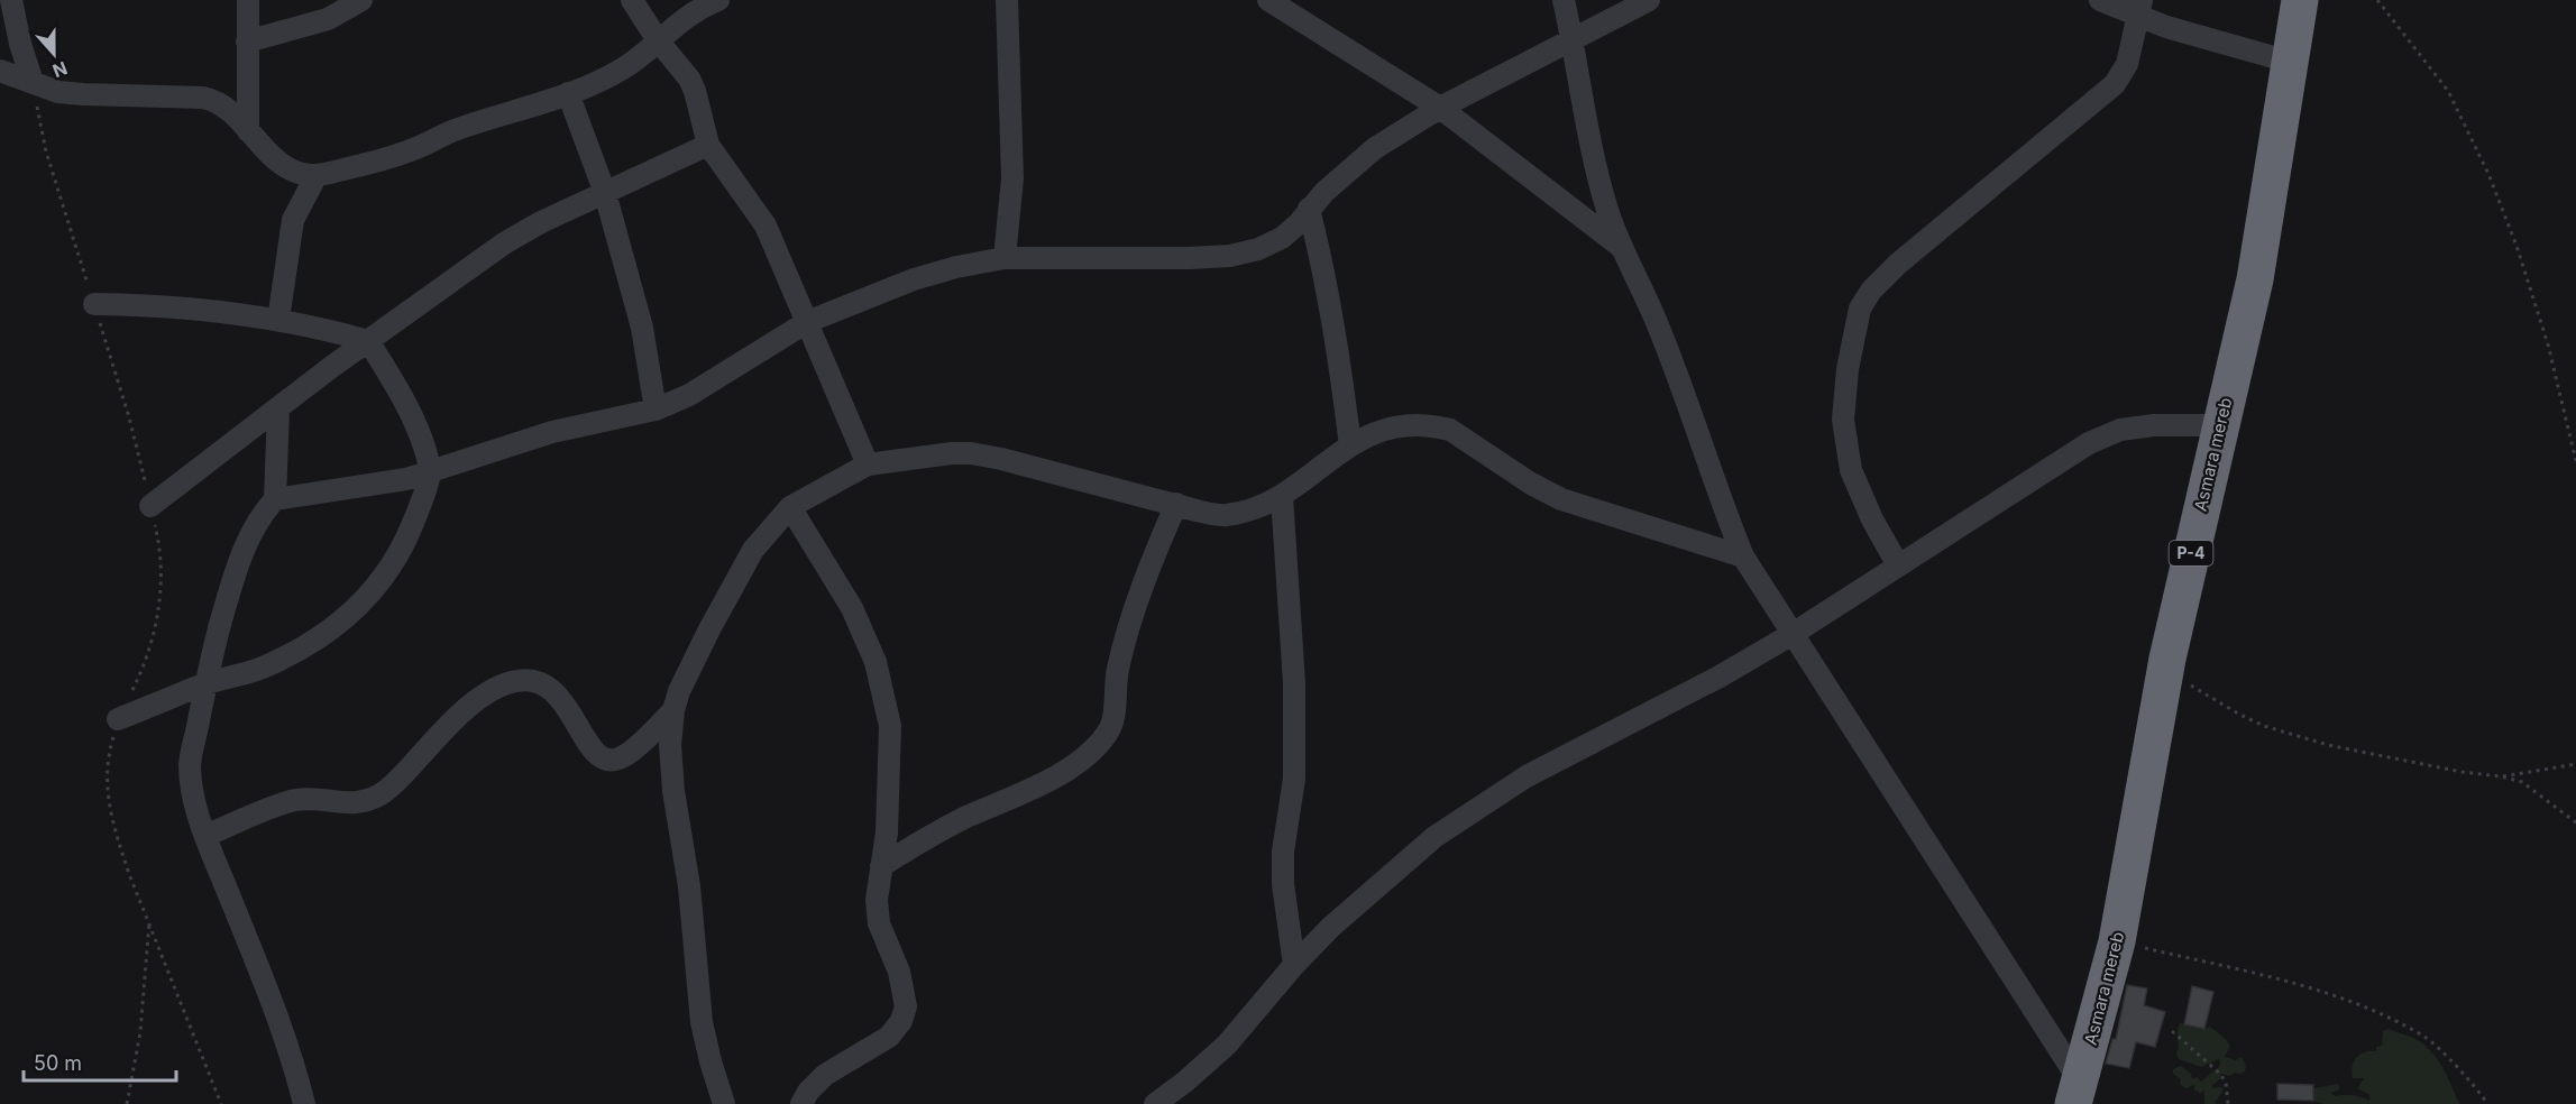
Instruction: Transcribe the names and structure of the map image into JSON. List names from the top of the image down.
{
  "streets": {
    "highway": ["Asmara mereb", "P-4"]
  },
  "scale_bar": "50 m",
  "north": "bottom"
}
